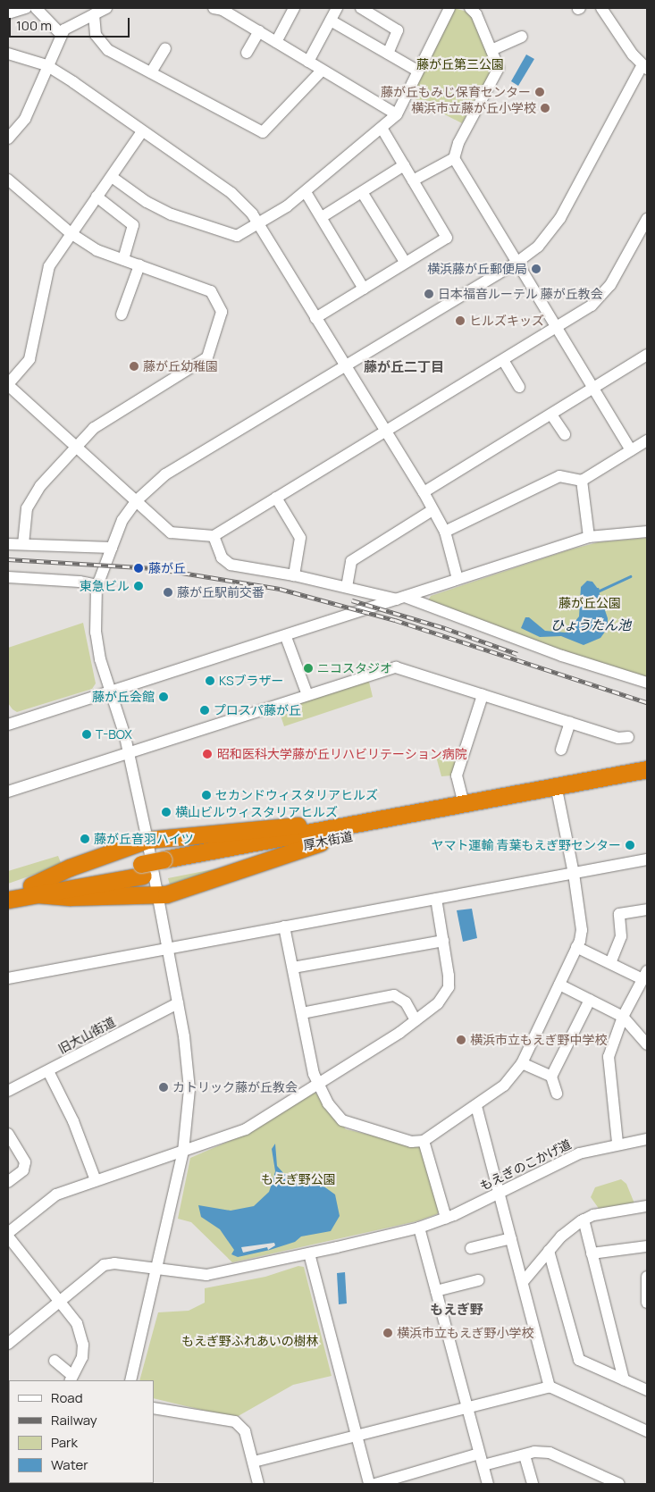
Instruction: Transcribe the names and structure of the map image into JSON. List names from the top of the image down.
{
  "streets": {
    "highway": ["厚木街道"],
    "street": ["旧大山街道", "もえぎのこかげ道"]
  },
  "districts": ["藤が丘二丁目", "もえぎ野"],
  "water": ["ひょうたん池"],
  "parks": [
    "藤が丘第三公園",
    "藤が丘公園",
    "もえぎ野公園",
    "もえぎ野ふれあいの樹林"
  ],
  "places": [
    "藤が丘もみじ保育センター",
    "横浜市立藤が丘小学校",
    "横浜藤が丘郵便局",
    "日本福音ルーテル 藤が丘教会",
    "ヒルズキッズ",
    "藤が丘幼稚園",
    "藤が丘",
    "東急ビル",
    "藤が丘駅前交番",
    "ニコスタジオ",
    "KSブラザー",
    "藤が丘会館",
    "プロスパ藤が丘",
    "T-BOX",
    "昭和医科大学藤が丘リハビリテーション病院",
    "セカンドウィスタリアヒルズ",
    "横山ビルウィスタリアヒルズ",
    "藤が丘音羽ハイツ",
    "ヤマト運輸 青葉もえぎ野センター",
    "横浜市立もえぎ野中学校",
    "カトリック藤が丘教会",
    "横浜市立もえぎ野小学校"
  ],
  "legend": [
    "Road",
    "Railway",
    "Park",
    "Water"
  ],
  "scale_bar": "100 m"
}
